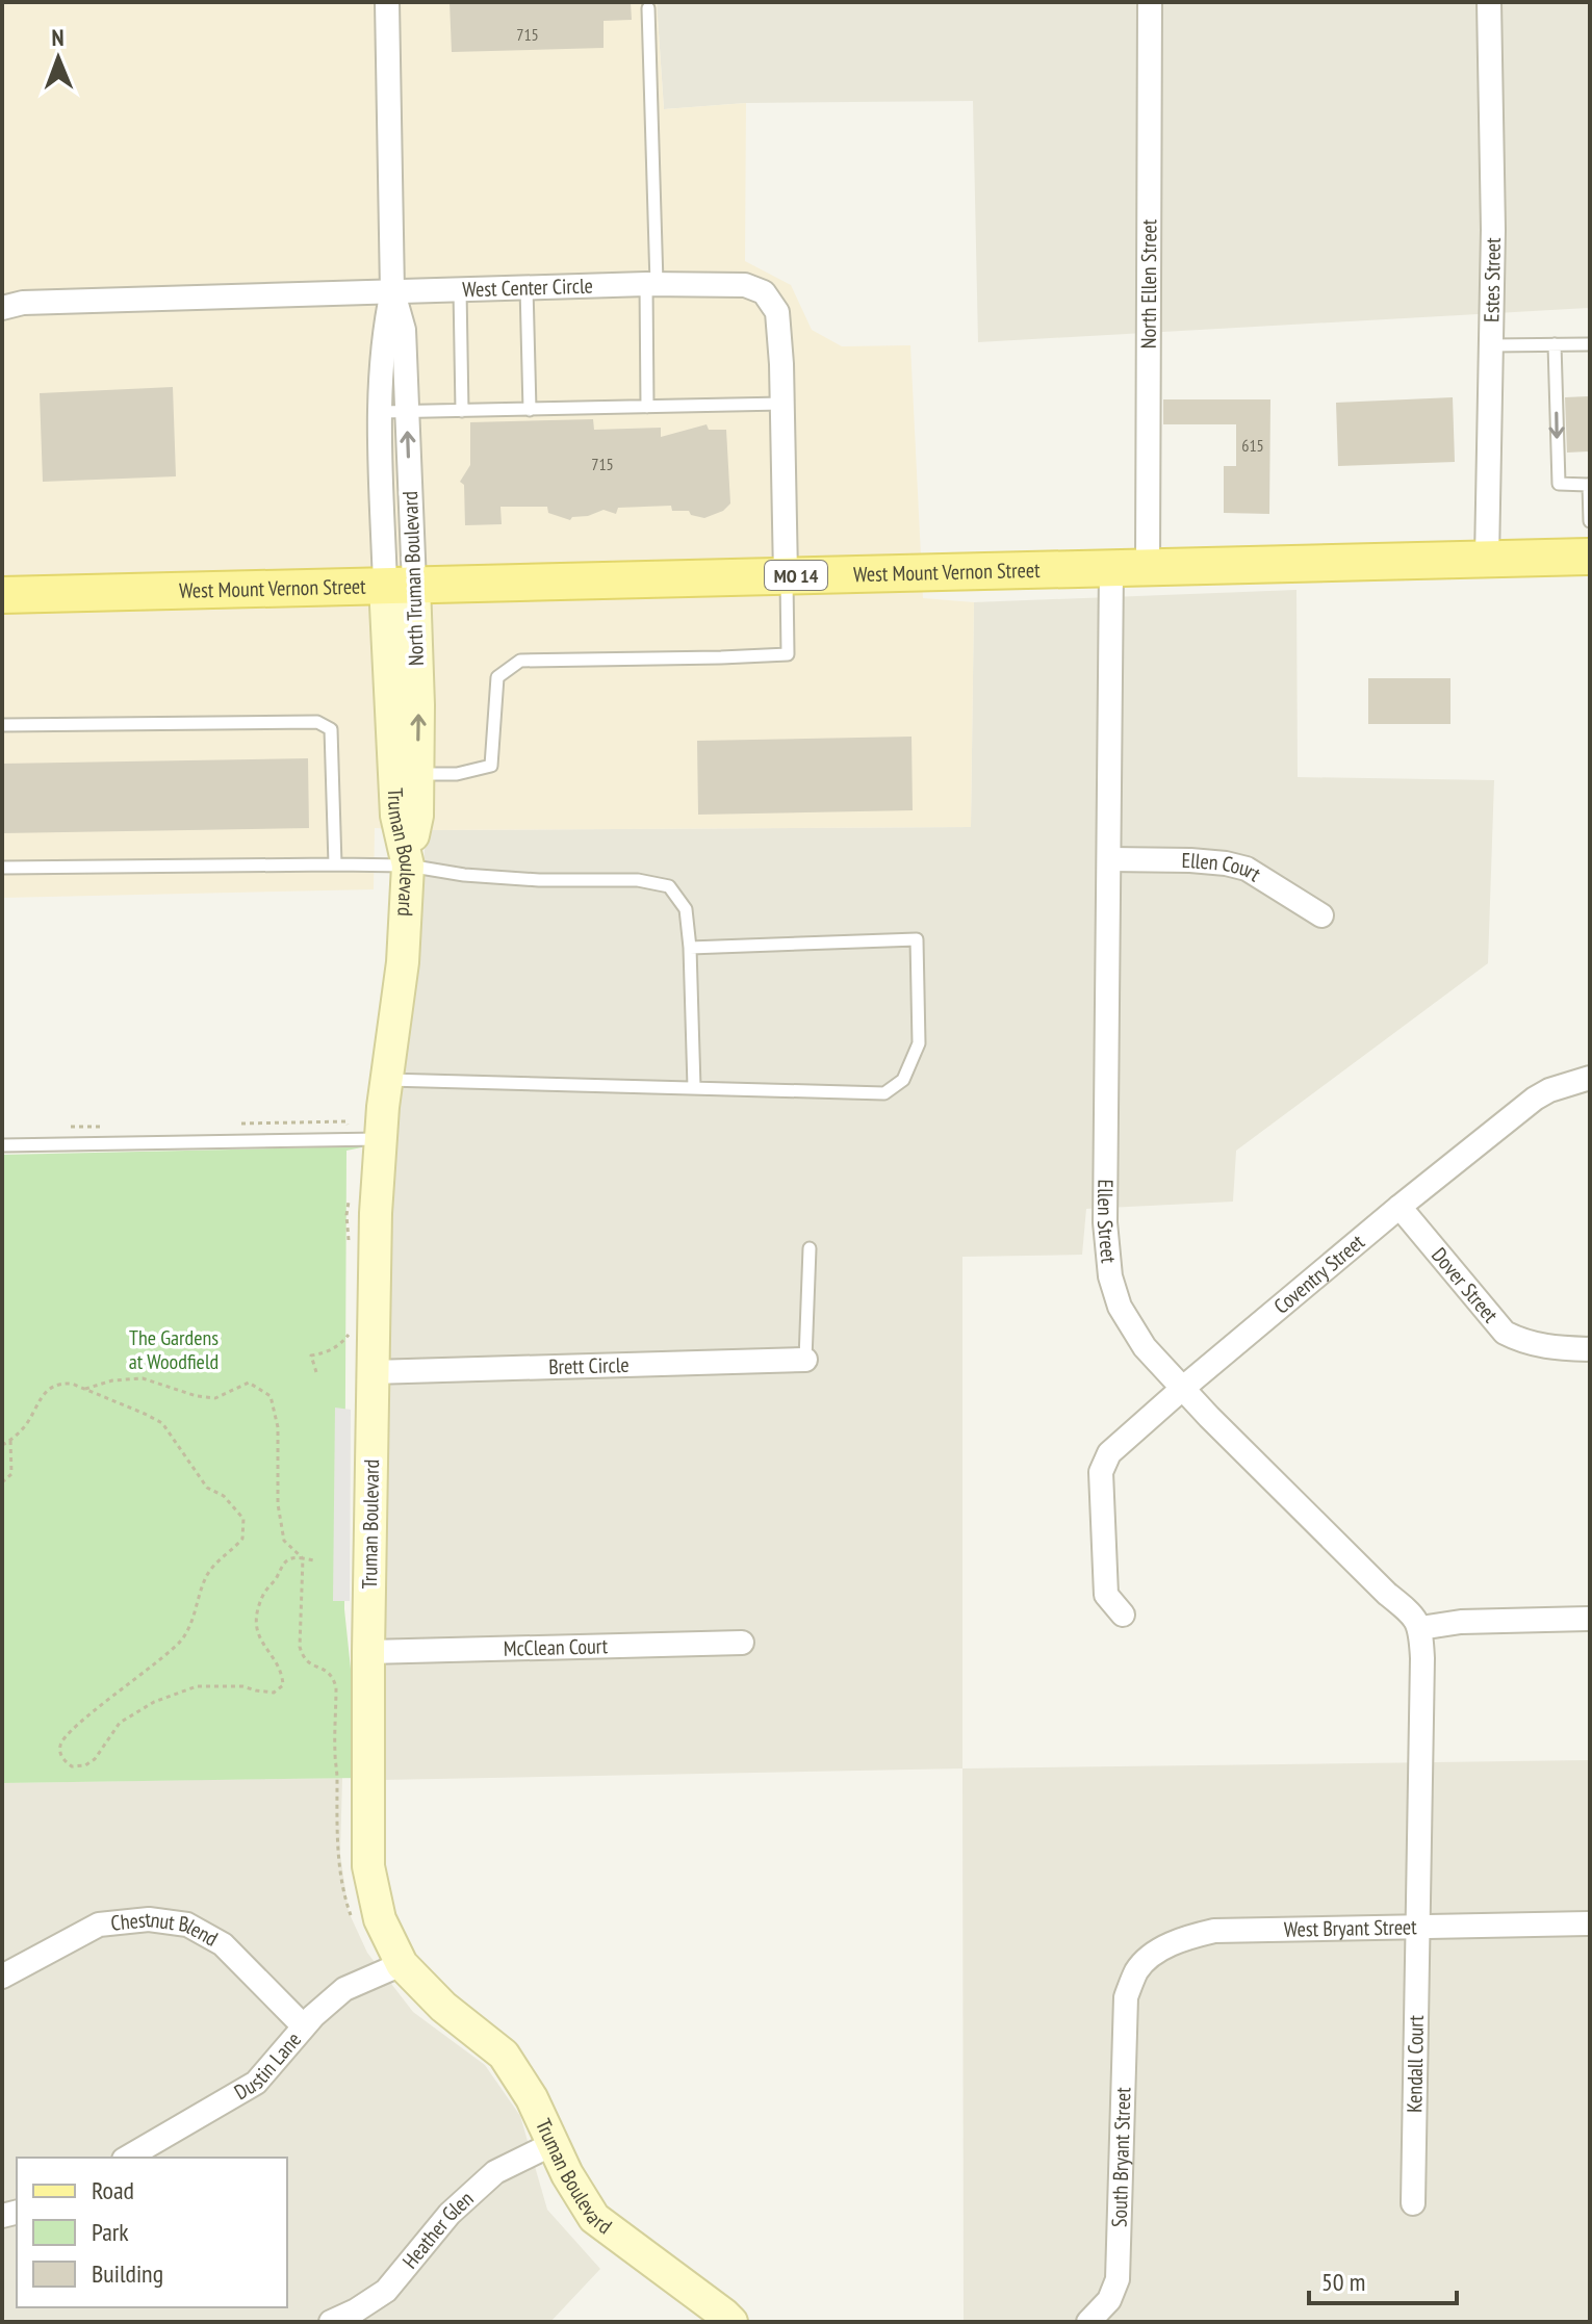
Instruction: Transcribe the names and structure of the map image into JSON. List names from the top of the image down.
{
  "streets": {
    "main road": ["West Mount Vernon Street", "MO 14"],
    "street": [
      "Estes Street",
      "North Ellen Street",
      "West Center Circle",
      "North Truman Boulevard",
      "Truman Boulevard",
      "Ellen Court",
      "Ellen Street",
      "Coventry Street",
      "Dover Street",
      "Brett Circle",
      "McClean Court",
      "West Bryant Street",
      "Chestnut Blend",
      "Dustin Lane",
      "Kendall Court",
      "South Bryant Street",
      "Heather Glen"
    ]
  },
  "crossings": [
    ["Estes Street", "West Mount Vernon Street"],
    ["North Ellen Street", "West Mount Vernon Street"],
    ["West Center Circle", "West Mount Vernon Street"],
    ["West Center Circle", "North Truman Boulevard"],
    ["West Mount Vernon Street", "North Truman Boulevard"],
    ["West Mount Vernon Street", "Truman Boulevard"],
    ["West Mount Vernon Street", "Ellen Street"],
    ["North Truman Boulevard", "Truman Boulevard"],
    ["Truman Boulevard", "Brett Circle"],
    ["Truman Boulevard", "McClean Court"],
    ["Truman Boulevard", "Dustin Lane"],
    ["Truman Boulevard", "Heather Glen"],
    ["Ellen Court", "Ellen Street"],
    ["Ellen Street", "Coventry Street"],
    ["Ellen Street", "Kendall Court"],
    ["Coventry Street", "Dover Street"],
    ["West Bryant Street", "Kendall Court"],
    ["West Bryant Street", "South Bryant Street"],
    ["Chestnut Blend", "Dustin Lane"]
  ],
  "parks": ["The Gardens at Woodfield"],
  "house_numbers": ["715", "615", "715"],
  "legend": ["Road", "Park", "Building"],
  "scale_bar": "50 m",
  "north": "top"
}
